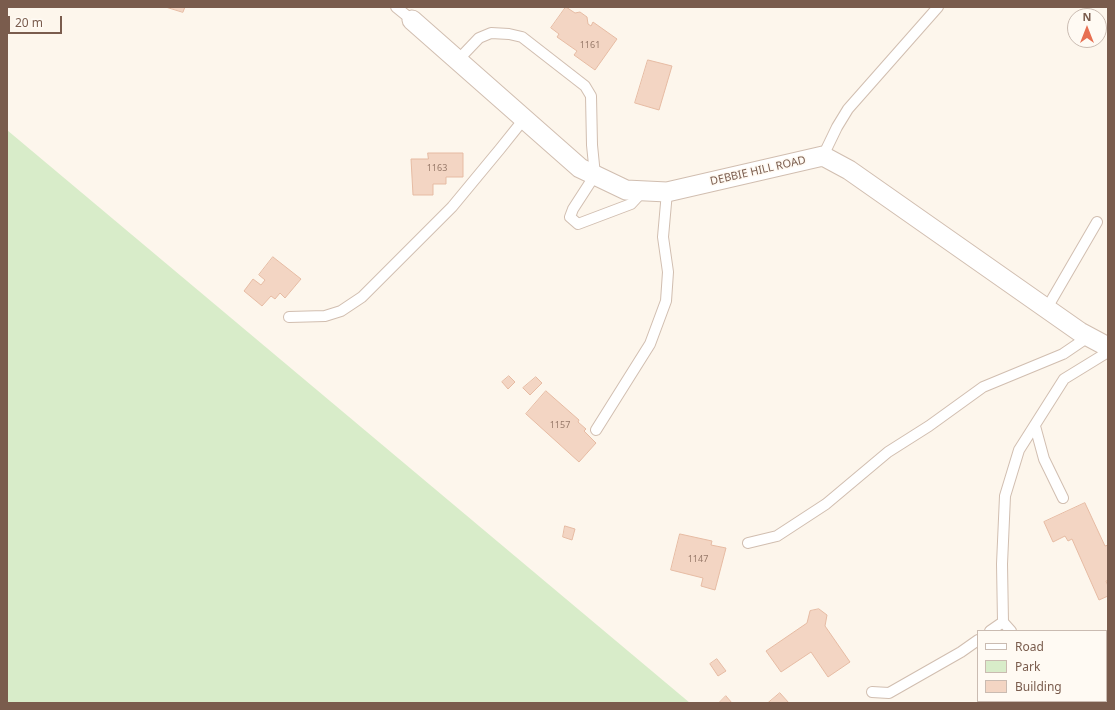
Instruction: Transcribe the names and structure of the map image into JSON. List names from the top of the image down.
{
  "streets": {
    "street": ["DEBBIE HILL ROAD"]
  },
  "house_numbers": [
    "1161",
    "1163",
    "1157",
    "1147"
  ],
  "legend": ["Road", "Park", "Building"],
  "scale_bar": "20 m",
  "north": "top"
}
